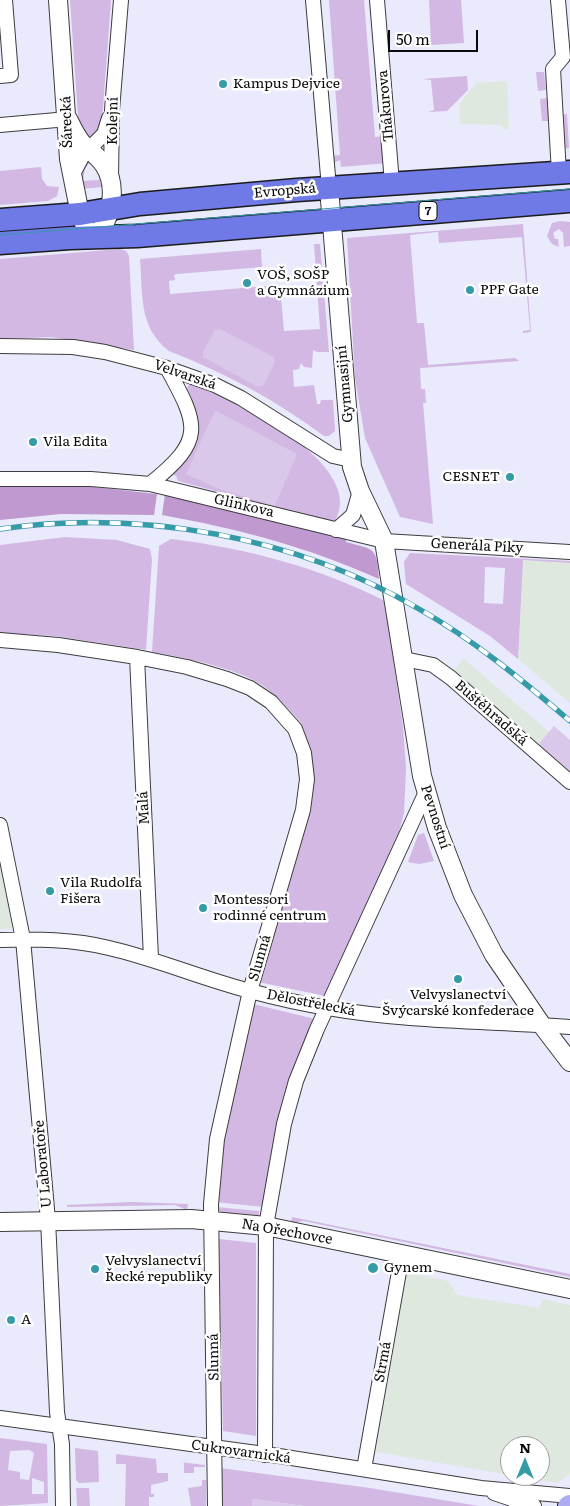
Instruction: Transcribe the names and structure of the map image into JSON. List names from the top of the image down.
{
  "streets": {
    "main road": ["Evropská", "7"],
    "street": [
      "Thákurova",
      "Kolejní",
      "Šárecká",
      "Velvarská",
      "Gymnasijní",
      "Glinkova",
      "Generála Píky",
      "Buštěhradská",
      "Malá",
      "Pevnostní",
      "Slunná",
      "Dělostřelecká",
      "U Laboratoře",
      "Na Ořechovce",
      "Strmá",
      "Cukrovarnická"
    ]
  },
  "crossings": [
    ["Thákurova", "Evropská"],
    ["Kolejní", "Šárecká"],
    ["Kolejní", "Evropská"],
    ["Kolejní", "7"],
    ["Šárecká", "Evropská"],
    ["Šárecká", "7"],
    ["Evropská", "Gymnasijní"],
    ["7", "Gymnasijní"],
    ["Velvarská", "Gymnasijní"],
    ["Gymnasijní", "Glinkova"],
    ["Gymnasijní", "Generála Píky"],
    ["Gymnasijní", "Pevnostní"],
    ["Glinkova", "Generála Píky"],
    ["Glinkova", "Pevnostní"],
    ["Generála Píky", "Pevnostní"],
    ["Buštěhradská", "Pevnostní"],
    ["Malá", "Slunná"],
    ["Malá", "Dělostřelecká"],
    ["Pevnostní", "Dělostřelecká"],
    ["Slunná", "Dělostřelecká"],
    ["Slunná", "Na Ořechovce"],
    ["Slunná", "Cukrovarnická"],
    ["Dělostřelecká", "U Laboratoře"],
    ["U Laboratoře", "Na Ořechovce"],
    ["U Laboratoře", "Cukrovarnická"],
    ["Na Ořechovce", "Strmá"],
    ["Strmá", "Cukrovarnická"]
  ],
  "places": [
    "Kampus Dejvice",
    "VOŠ, SOŠP a Gymnázium",
    "PPF Gate",
    "Vila Edita",
    "CESNET",
    "Vila Rudolfa Fišera",
    "Montessori rodinné centrum",
    "Velvyslanectví Švýcarské konfederace",
    "Gynem",
    "Velvyslanectví Řecké republiky",
    "A"
  ],
  "scale_bar": "50 m",
  "north": "top"
}
